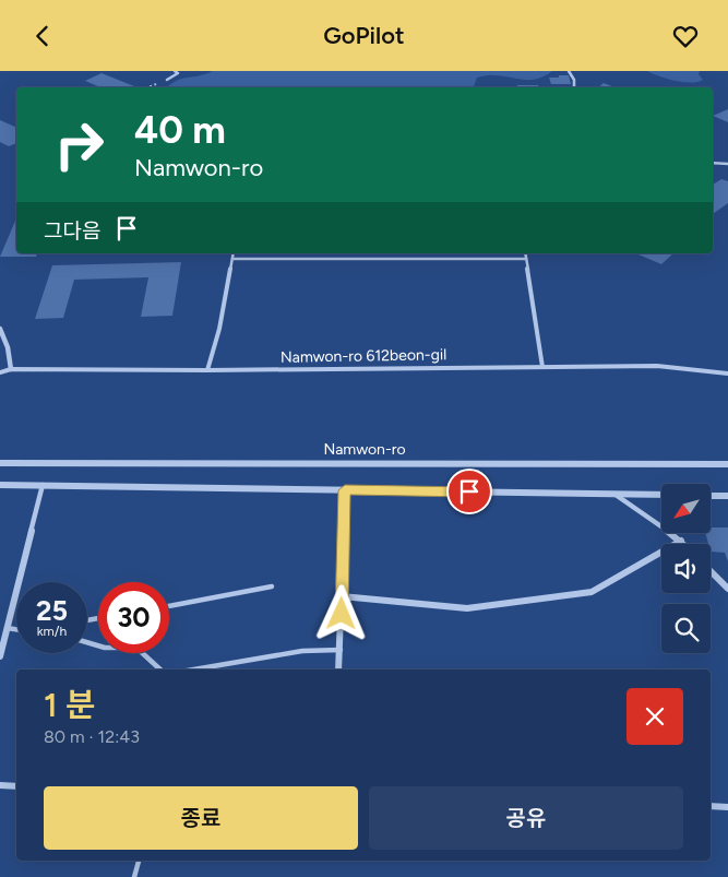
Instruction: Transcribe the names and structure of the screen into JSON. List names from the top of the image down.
{
  "streets": {
    "street": ["Namwon-ro"],
    "lane": ["Namwon-ro 612beon-gil"]
  },
  "north": "bottom left",
  "page": {
    "header": "GoPilot",
    "turn": ["40 m", "Namwon-ro"],
    "then": "그다음",
    "speed": "25 km/h",
    "limit": "30",
    "heading": ["1 분", "80 m · 12:43"],
    "buttons": ["종료", "공유"]
  }
}
